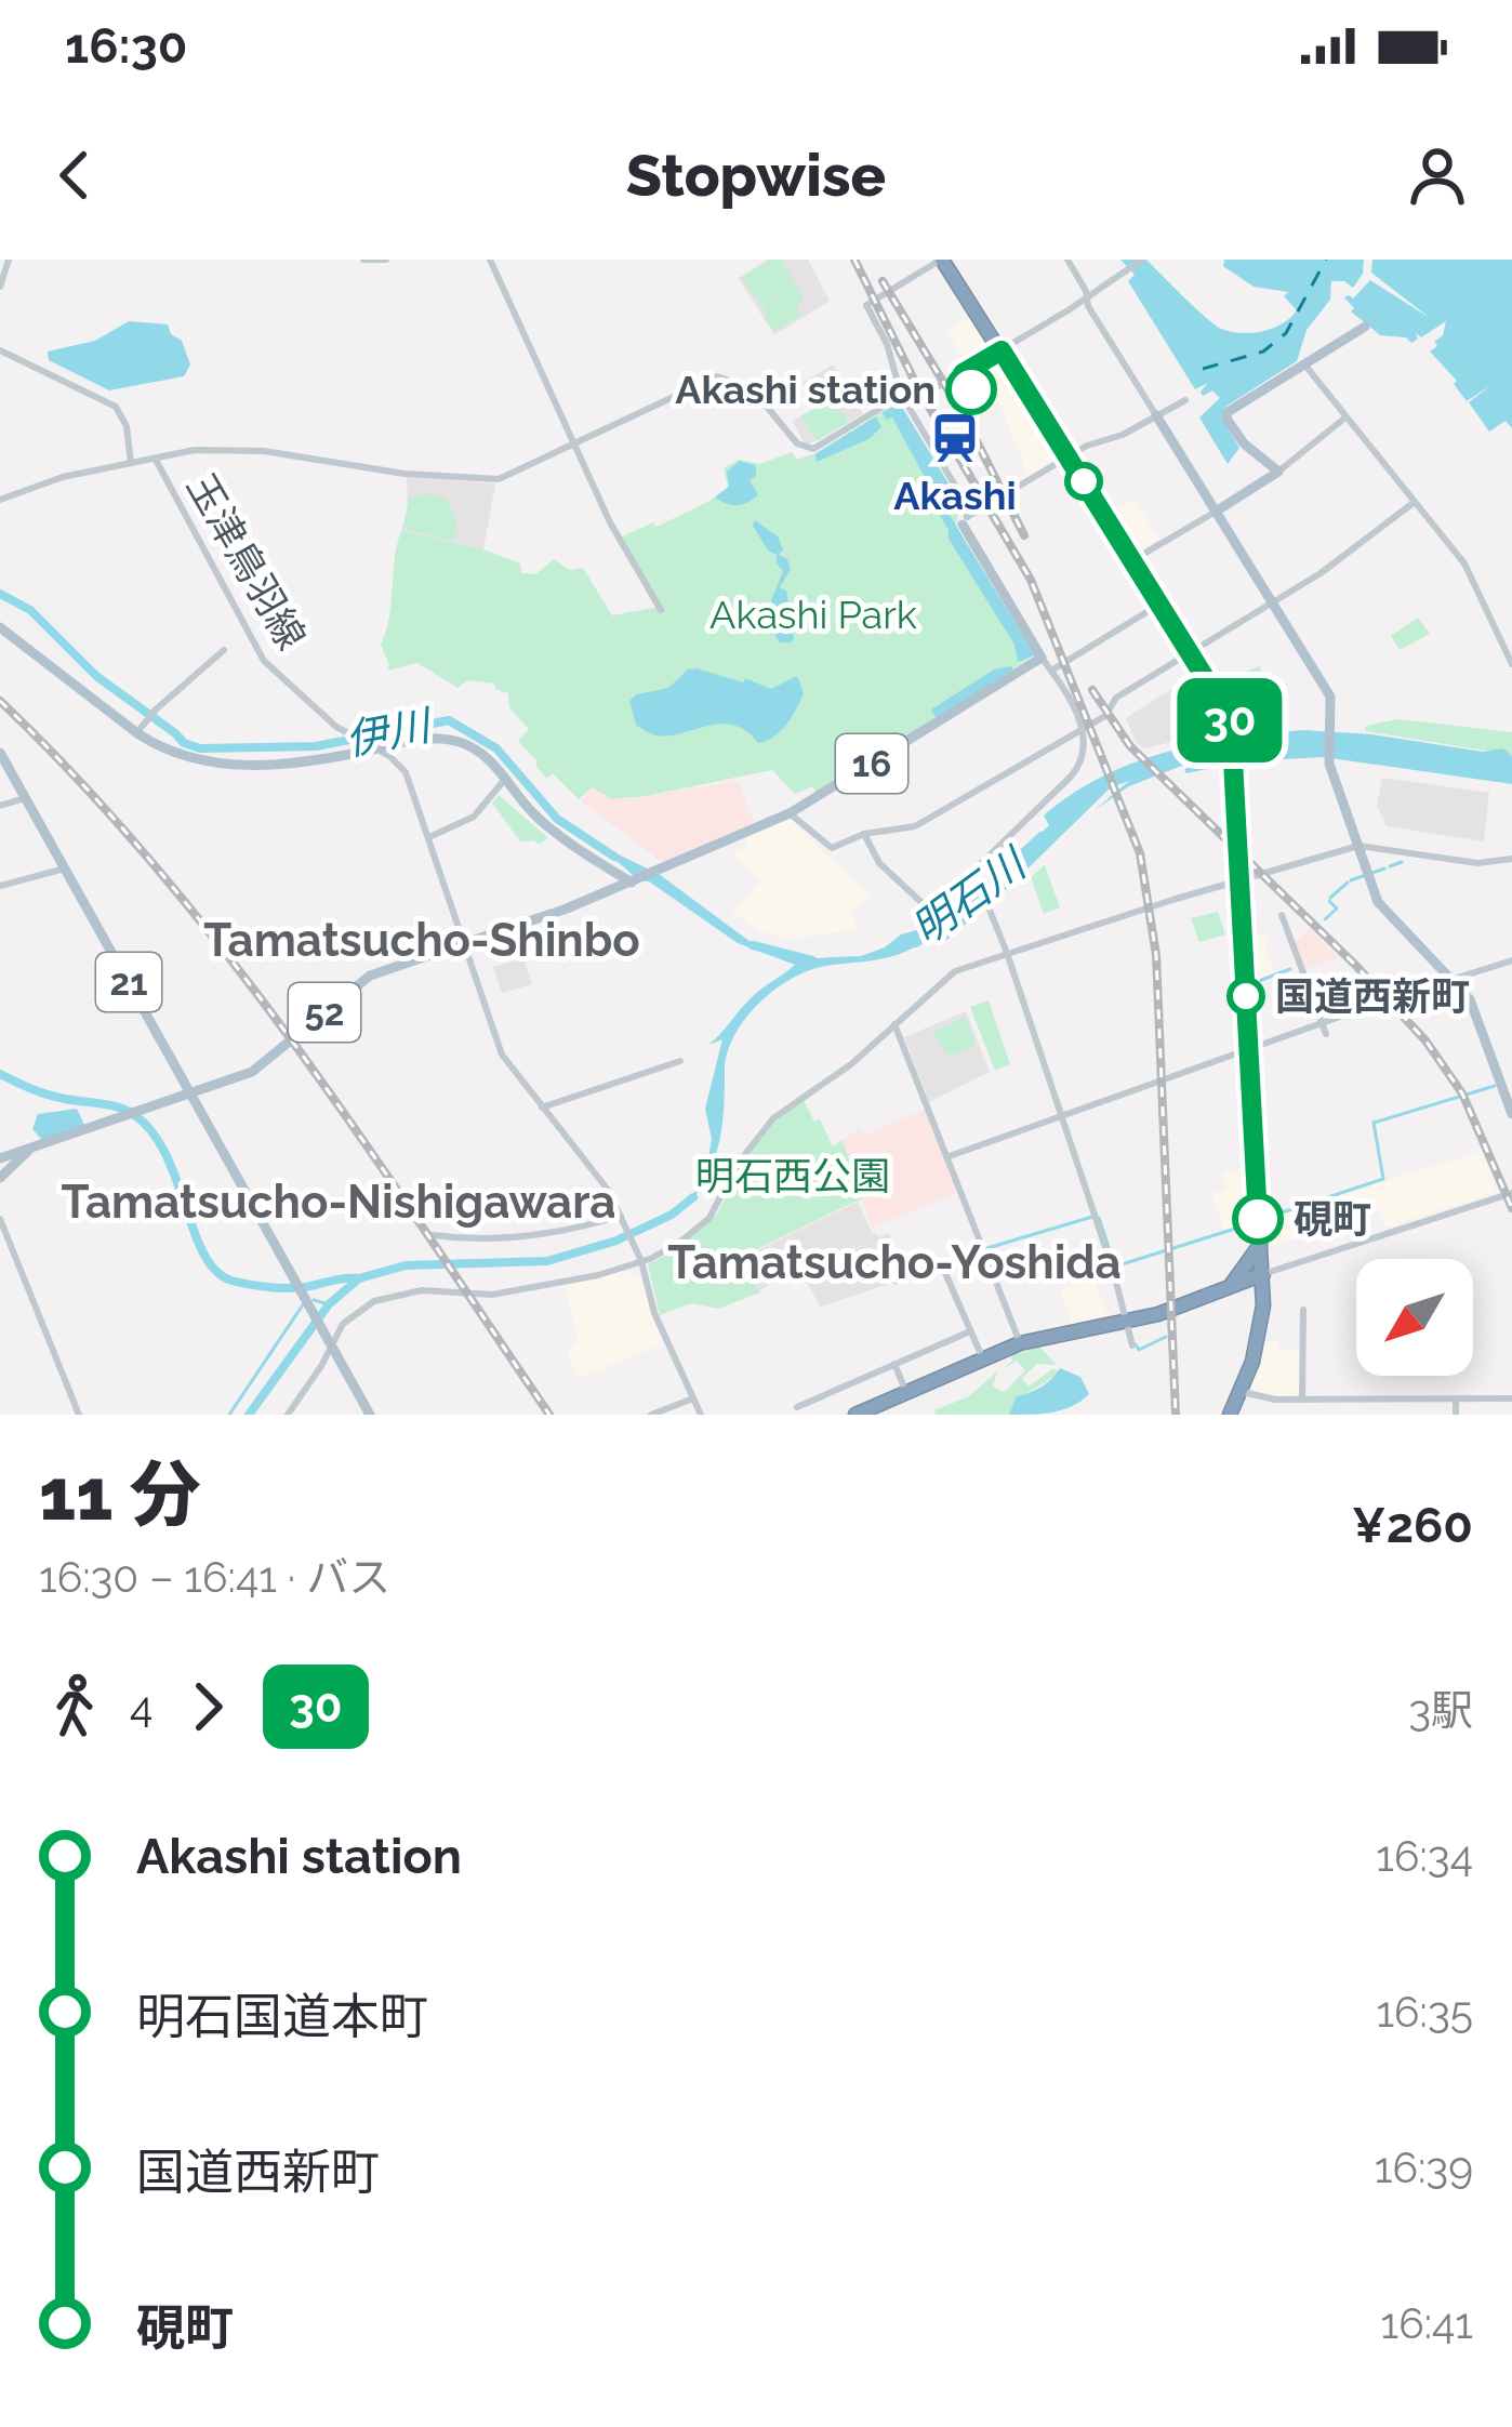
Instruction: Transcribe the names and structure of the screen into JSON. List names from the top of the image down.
{
  "streets": {
    "main road": ["16", "21", "52"],
    "street": ["玉津鳥羽線"]
  },
  "crossings": [
    ["玉津鳥羽線", "52"],
    ["16", "52"],
    ["21", "52"]
  ],
  "districts": ["Tamatsucho-Shinbo", "Tamatsucho-Nishigawara", "Tamatsucho-Yoshida"],
  "water": ["伊川", "明石川"],
  "parks": ["Akashi Park", "明石西公園"],
  "places": {
    "other": ["Akashi station", "国道西新町", "硯町"],
    "station": ["Akashi"]
  },
  "lines": ["bus line 30"],
  "north": "bottom left",
  "page": {
    "status": "16:30",
    "header": "Stopwise",
    "on_map": "30",
    "heading": ["11 分", "16:30 – 16:41 · バス", "¥260"],
    "legs": ["4", "30", "3駅"],
    "list": [
      {
        "name": "Akashi station",
        "value": "16:34"
      },
      {
        "name": "明石国道本町",
        "value": "16:35"
      },
      {
        "name": "国道西新町",
        "value": "16:39"
      },
      {
        "name": "硯町",
        "value": "16:41"
      }
    ]
  }
}
